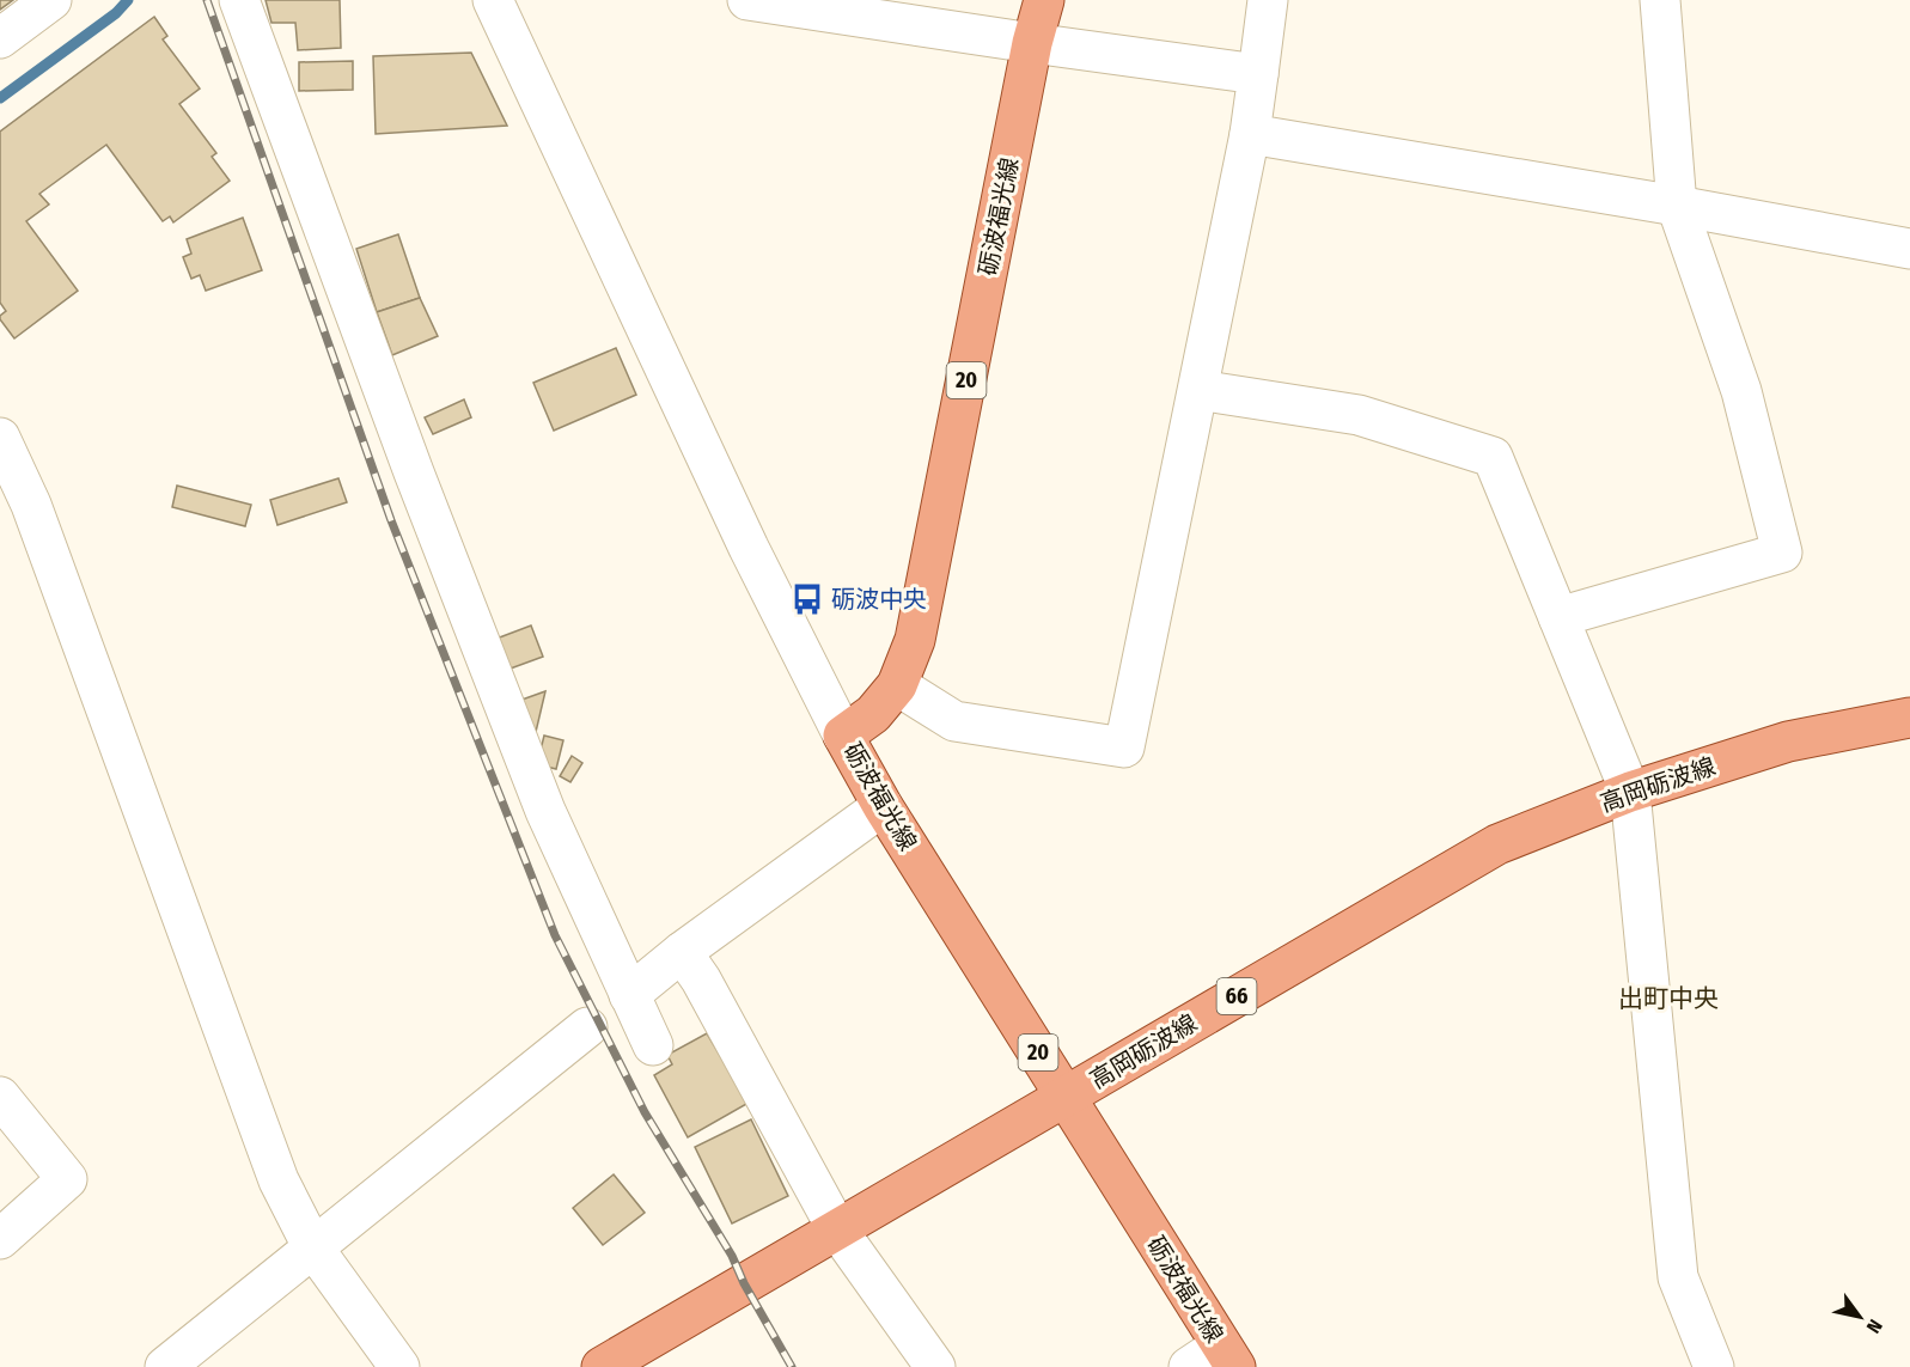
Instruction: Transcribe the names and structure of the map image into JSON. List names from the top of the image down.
{
  "streets": {
    "main road": [
      "砺波福光線",
      "20",
      "高岡砺波線",
      "66"
    ]
  },
  "crossings": [
    ["砺波福光線", "高岡砺波線"]
  ],
  "districts": ["出町中央"],
  "places": {
    "bus stop": ["砺波中央"]
  },
  "north": "bottom right"
}
